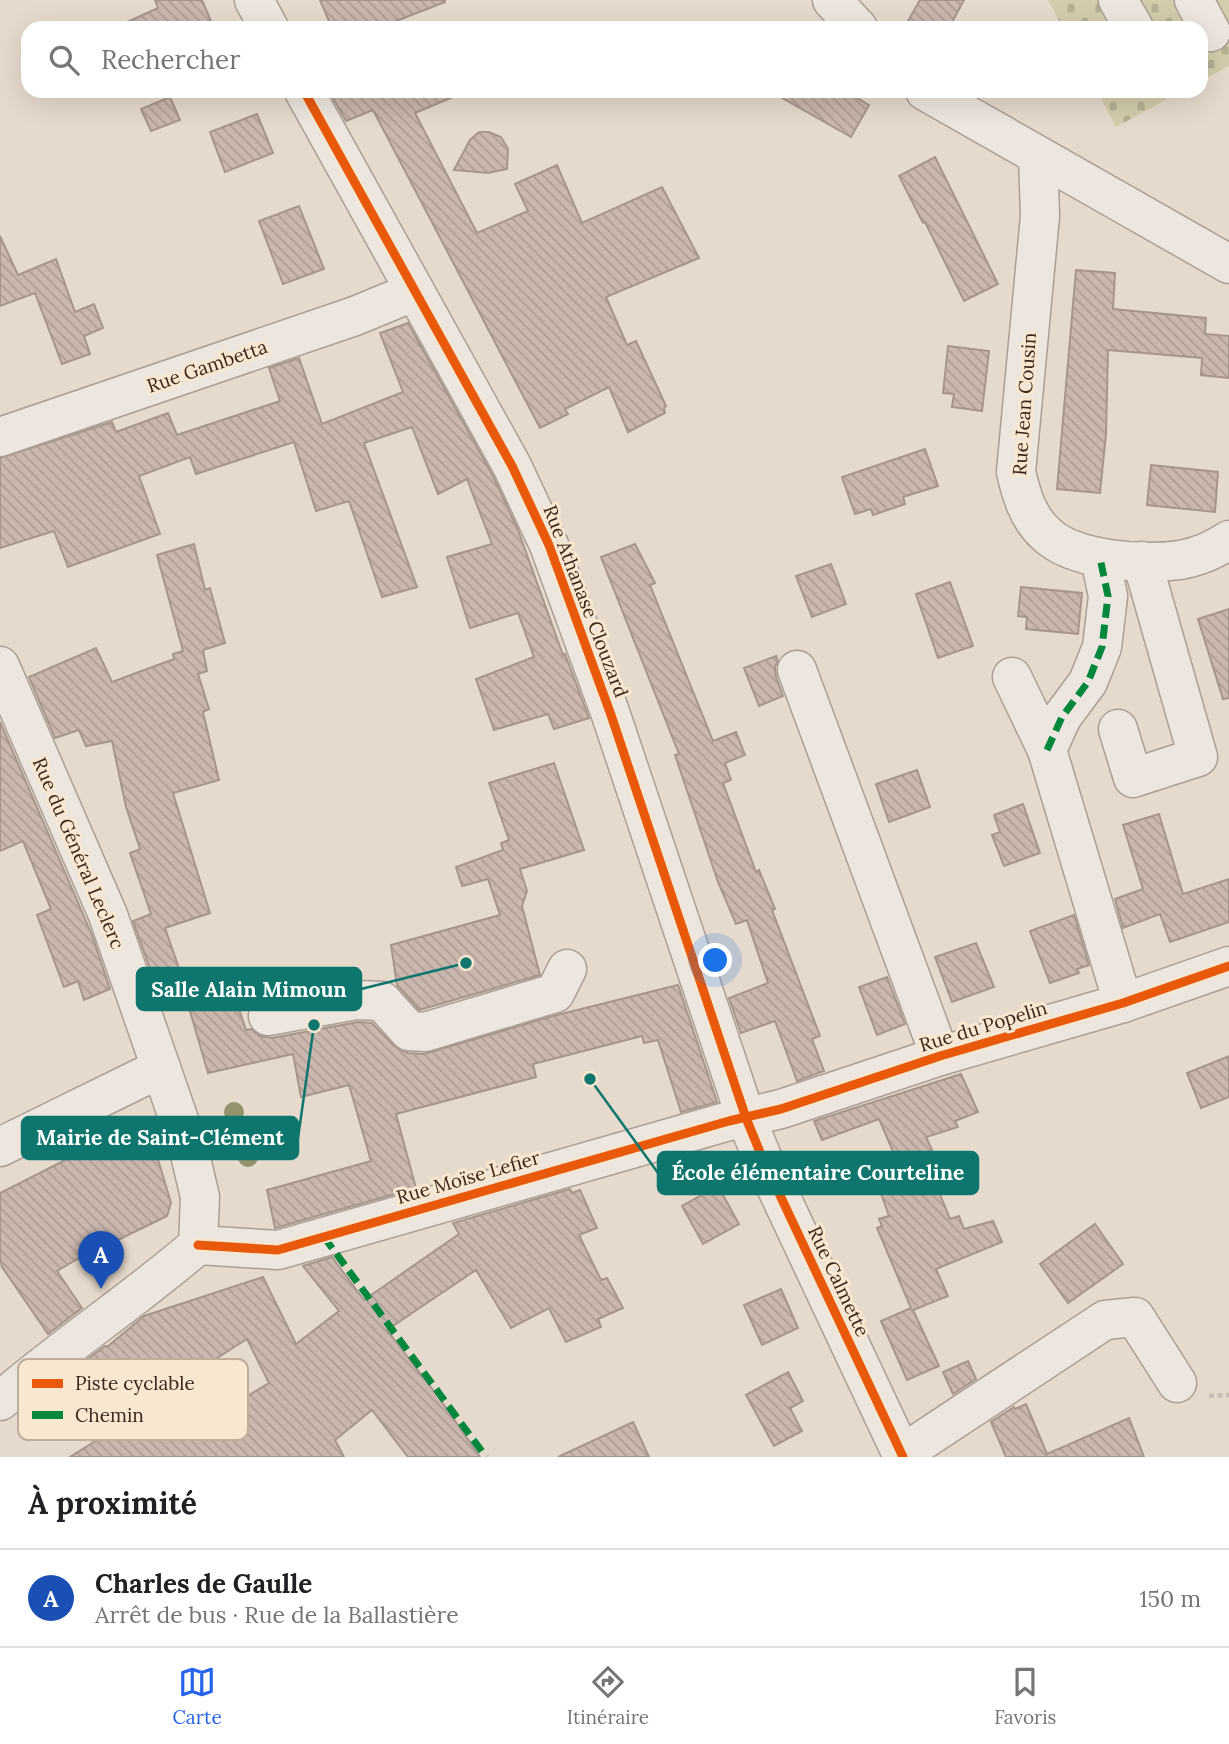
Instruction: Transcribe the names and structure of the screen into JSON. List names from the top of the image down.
{
  "streets": {
    "street": [
      "Rue Gambetta",
      "Rue Jean Cousin",
      "Rue Athanase Clouzard",
      "Rue du Général Leclerc",
      "Rue du Popelin",
      "Rue Moïse Lefier",
      "Rue Calmette"
    ]
  },
  "crossings": [
    ["Rue Gambetta", "Rue Athanase Clouzard"],
    ["Rue Athanase Clouzard", "Rue du Popelin"],
    ["Rue Athanase Clouzard", "Rue Moïse Lefier"],
    ["Rue Athanase Clouzard", "Rue Calmette"],
    ["Rue du Général Leclerc", "Rue Moïse Lefier"],
    ["Rue du Popelin", "Rue Moïse Lefier"],
    ["Rue du Popelin", "Rue Calmette"],
    ["Rue Moïse Lefier", "Rue Calmette"]
  ],
  "places": ["Salle Alain Mimoun", "Mairie de Saint-Clément", "École élémentaire Courteline"],
  "legend": ["Piste cyclable", "Chemin"],
  "page": {
    "search": "Rechercher",
    "pins": "A",
    "heading": "À proximité",
    "list": [
      {
        "mark": "A",
        "name": "Charles de Gaulle",
        "note": "Arrêt de bus · Rue de la Ballastière",
        "value": "150 m"
      }
    ],
    "nav": ["Carte", "Itinéraire", "Favoris"]
  }
}
